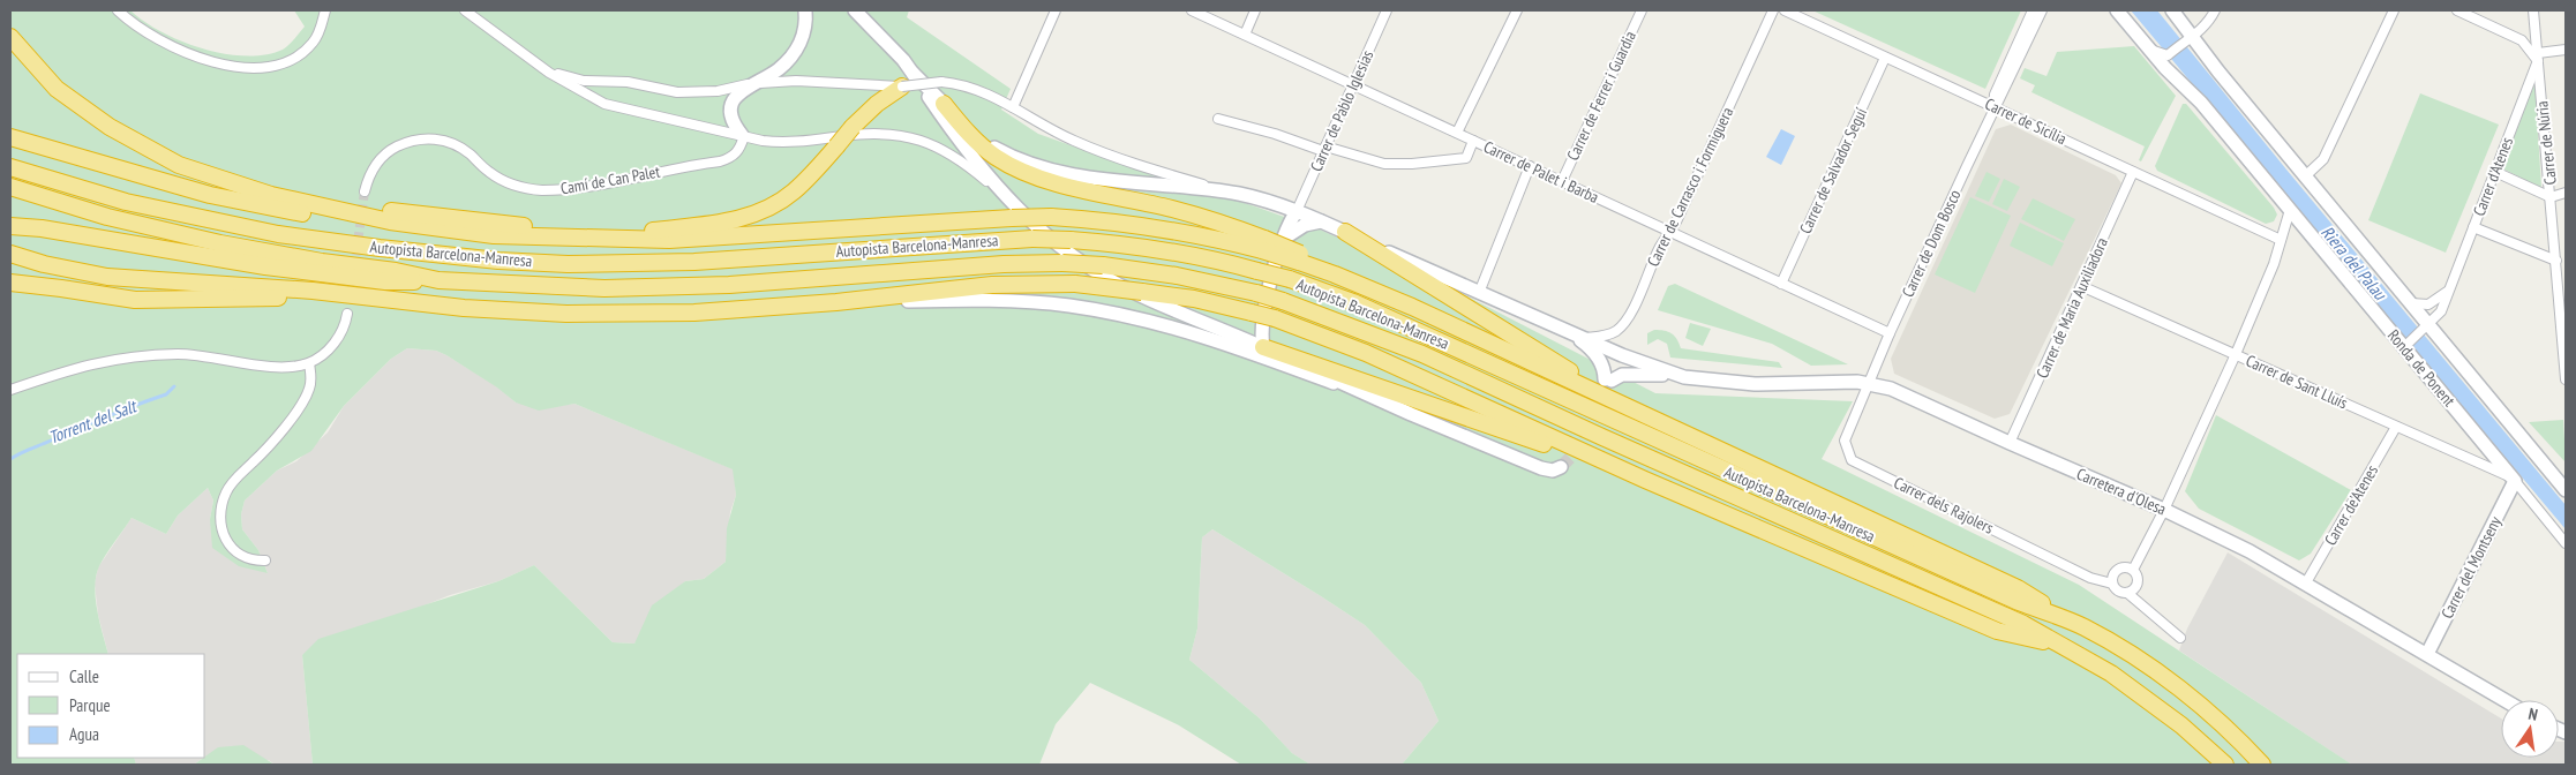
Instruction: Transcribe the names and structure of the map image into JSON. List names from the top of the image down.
{
  "streets": {
    "highway": ["Autopista Barcelona-Manresa"],
    "street": [
      "Carrer de Ferrer i Guardia",
      "Carrer de Pablo Iglesias",
      "Carrer de Sicília",
      "Carrer de Núria",
      "Carrer de Salvador Seguí",
      "Carrer de Palet i Barba",
      "Carrer d'Atenes",
      "Camí de Can Palet",
      "Carrer de Carrasco i Formiguera",
      "Carrer de Dom Bosco",
      "Carrer de Maria Auxiliadora",
      "Ronda de Ponent",
      "Carrer de Sant Lluís",
      "Carretera d'Olesa",
      "Carrer dels Rajolers",
      "Carrer de'Atenes",
      "Carrer del Montseny"
    ]
  },
  "crossings": [
    ["Carrer de Ferrer i Guardia", "Carrer de Palet i Barba"],
    ["Carrer de Pablo Iglesias", "Carrer de Palet i Barba"],
    ["Carrer de Sicília", "Carrer de Salvador Seguí"],
    ["Carrer de Sicília", "Carrer de Dom Bosco"],
    ["Carrer de Sicília", "Carrer de Maria Auxiliadora"],
    ["Carrer de Núria", "Carrer d'Atenes"],
    ["Carrer de Salvador Seguí", "Carrer de Palet i Barba"],
    ["Carrer de Palet i Barba", "Carrer de Carrasco i Formiguera"],
    ["Carrer de Palet i Barba", "Carrer de Dom Bosco"],
    ["Carrer d'Atenes", "Ronda de Ponent"],
    ["Carrer de Dom Bosco", "Carretera d'Olesa"],
    ["Carrer de Dom Bosco", "Carrer dels Rajolers"],
    ["Carrer de Maria Auxiliadora", "Carrer de Sant Lluís"],
    ["Carrer de Maria Auxiliadora", "Carretera d'Olesa"],
    ["Ronda de Ponent", "Carrer de Sant Lluís"],
    ["Ronda de Ponent", "Carrer del Montseny"],
    ["Carrer de Sant Lluís", "Carrer de'Atenes"],
    ["Carrer de Sant Lluís", "Carrer del Montseny"],
    ["Carretera d'Olesa", "Carrer dels Rajolers"],
    ["Carretera d'Olesa", "Carrer de'Atenes"],
    ["Carretera d'Olesa", "Carrer del Montseny"]
  ],
  "water": ["Riera del Palau", "Torrent del Salt"],
  "legend": ["Calle", "Parque", "Agua"],
  "north": "top"
}
